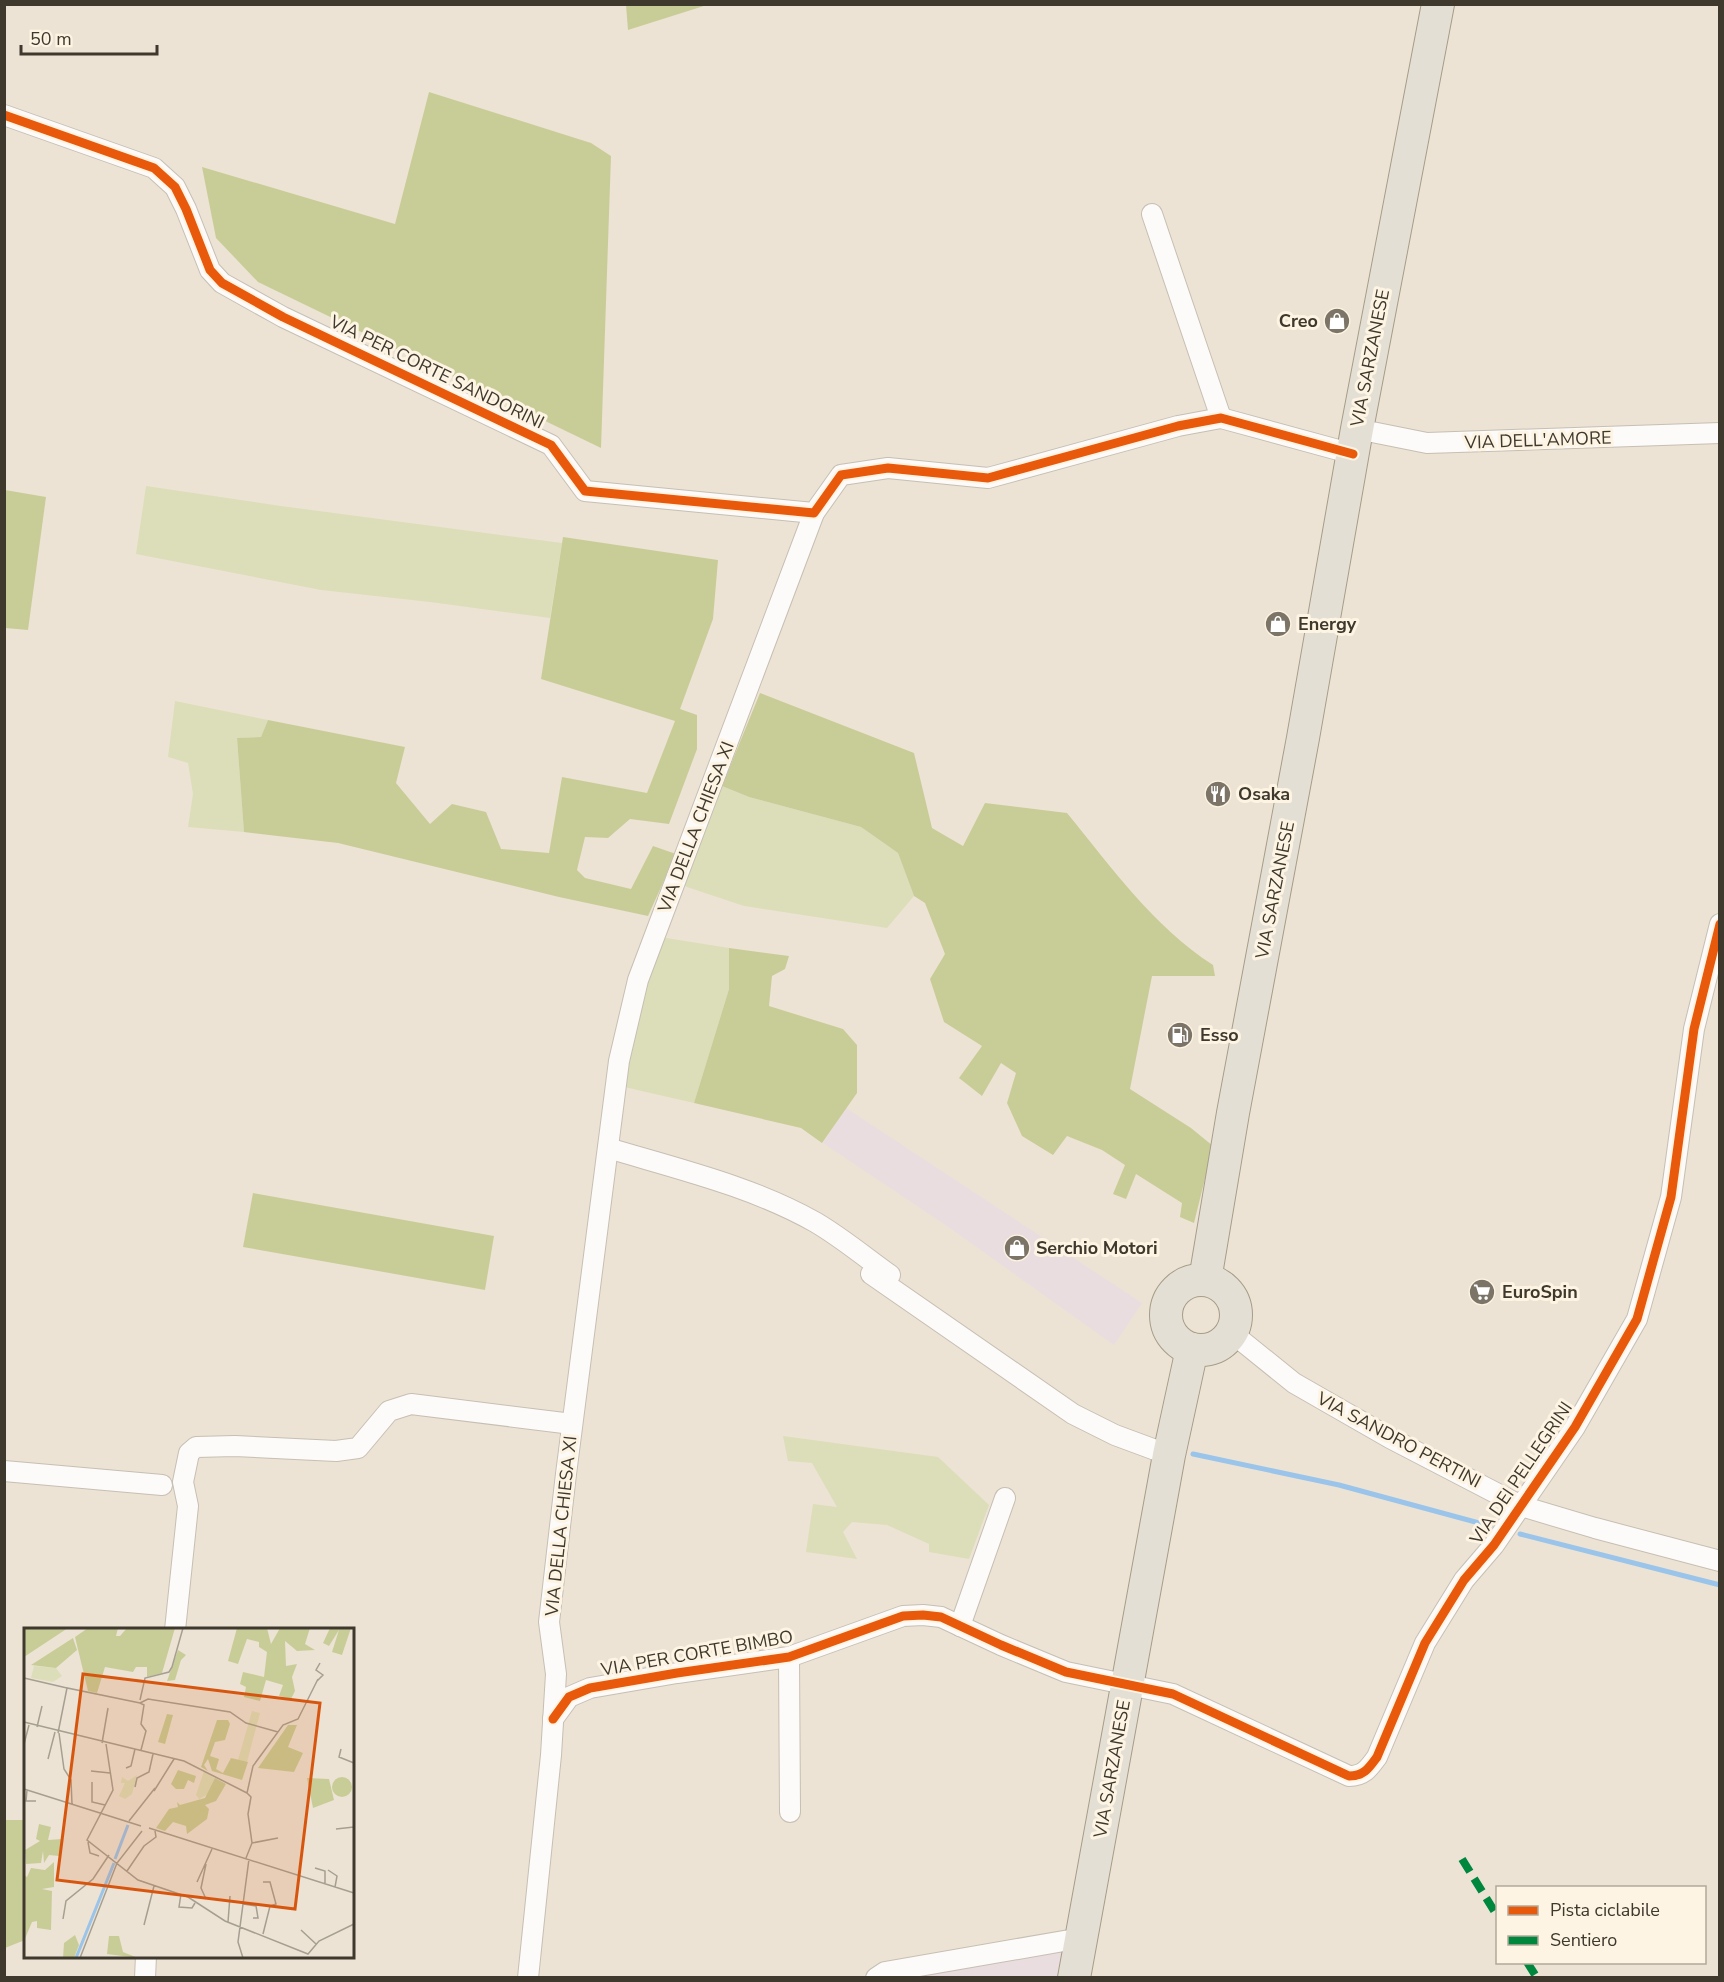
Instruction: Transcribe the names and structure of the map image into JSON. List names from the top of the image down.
{
  "streets": {
    "main road": ["VIA SARZANESE"],
    "street": [
      "VIA PER CORTE SANDORINI",
      "VIA DELL'AMORE",
      "VIA DELLA CHIESA XI",
      "VIA SANDRO PERTINI",
      "VIA DEI PELLEGRINI",
      "VIA PER CORTE BIMBO"
    ]
  },
  "crossings": [
    ["VIA SARZANESE", "VIA DELL'AMORE"],
    ["VIA SARZANESE", "VIA SANDRO PERTINI"],
    ["VIA SARZANESE", "VIA DEI PELLEGRINI"],
    ["VIA SARZANESE", "VIA PER CORTE BIMBO"],
    ["VIA PER CORTE SANDORINI", "VIA DELLA CHIESA XI"],
    ["VIA DELLA CHIESA XI", "VIA PER CORTE BIMBO"],
    ["VIA SANDRO PERTINI", "VIA DEI PELLEGRINI"],
    ["VIA DEI PELLEGRINI", "VIA PER CORTE BIMBO"]
  ],
  "places": {
    "shop": ["Creo", "Energy", "Serchio Motori"],
    "restaurant": ["Osaka"],
    "fuel station": ["Esso"],
    "supermarket": ["EuroSpin"]
  },
  "legend": ["Pista ciclabile", "Sentiero"],
  "scale_bar": "50 m"
}
